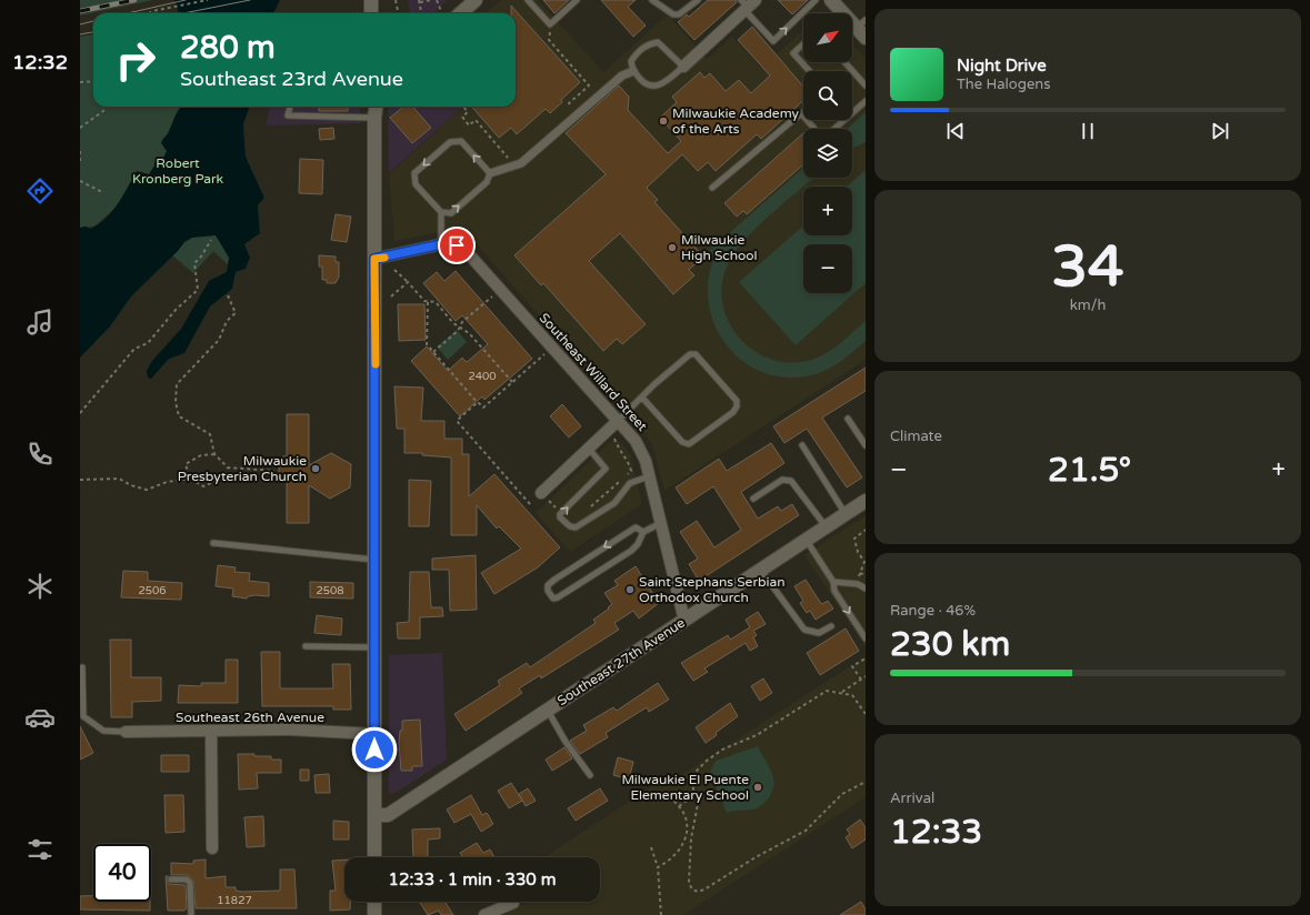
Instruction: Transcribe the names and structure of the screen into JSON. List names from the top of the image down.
{
  "streets": {
    "street": ["Southeast Willard Street", "Southeast 27th Avenue", "Southeast 26th Avenue"]
  },
  "crossings": [
    ["Southeast Willard Street", "Southeast 27th Avenue"]
  ],
  "parks": ["Robert Kronberg Park"],
  "places": [
    "Milwaukie Academy of the Arts",
    "Milwaukie High School",
    "Milwaukie Presbyterian Church",
    "Saint Stephans Serbian Orthodox Church",
    "Milwaukie El Puente Elementary School"
  ],
  "house_numbers": [
    "2400",
    "2506",
    "2508",
    "11827"
  ],
  "north": "top right",
  "page": {
    "tabs": "12:32",
    "map_buttons": ["+", "−"],
    "turn": ["280 m", "Southeast 23rd Avenue"],
    "song": ["Night Drive", "The Halogens"],
    "tile": [
      ["34", "km/h"],
      "Climate",
      ["Range · 46%", "230 km"],
      ["Arrival", "12:33"]
    ],
    "heat": ["−", "21.5°", "+"],
    "limit": "40",
    "trip": "12:33 · 1 min · 330 m"
  }
}
